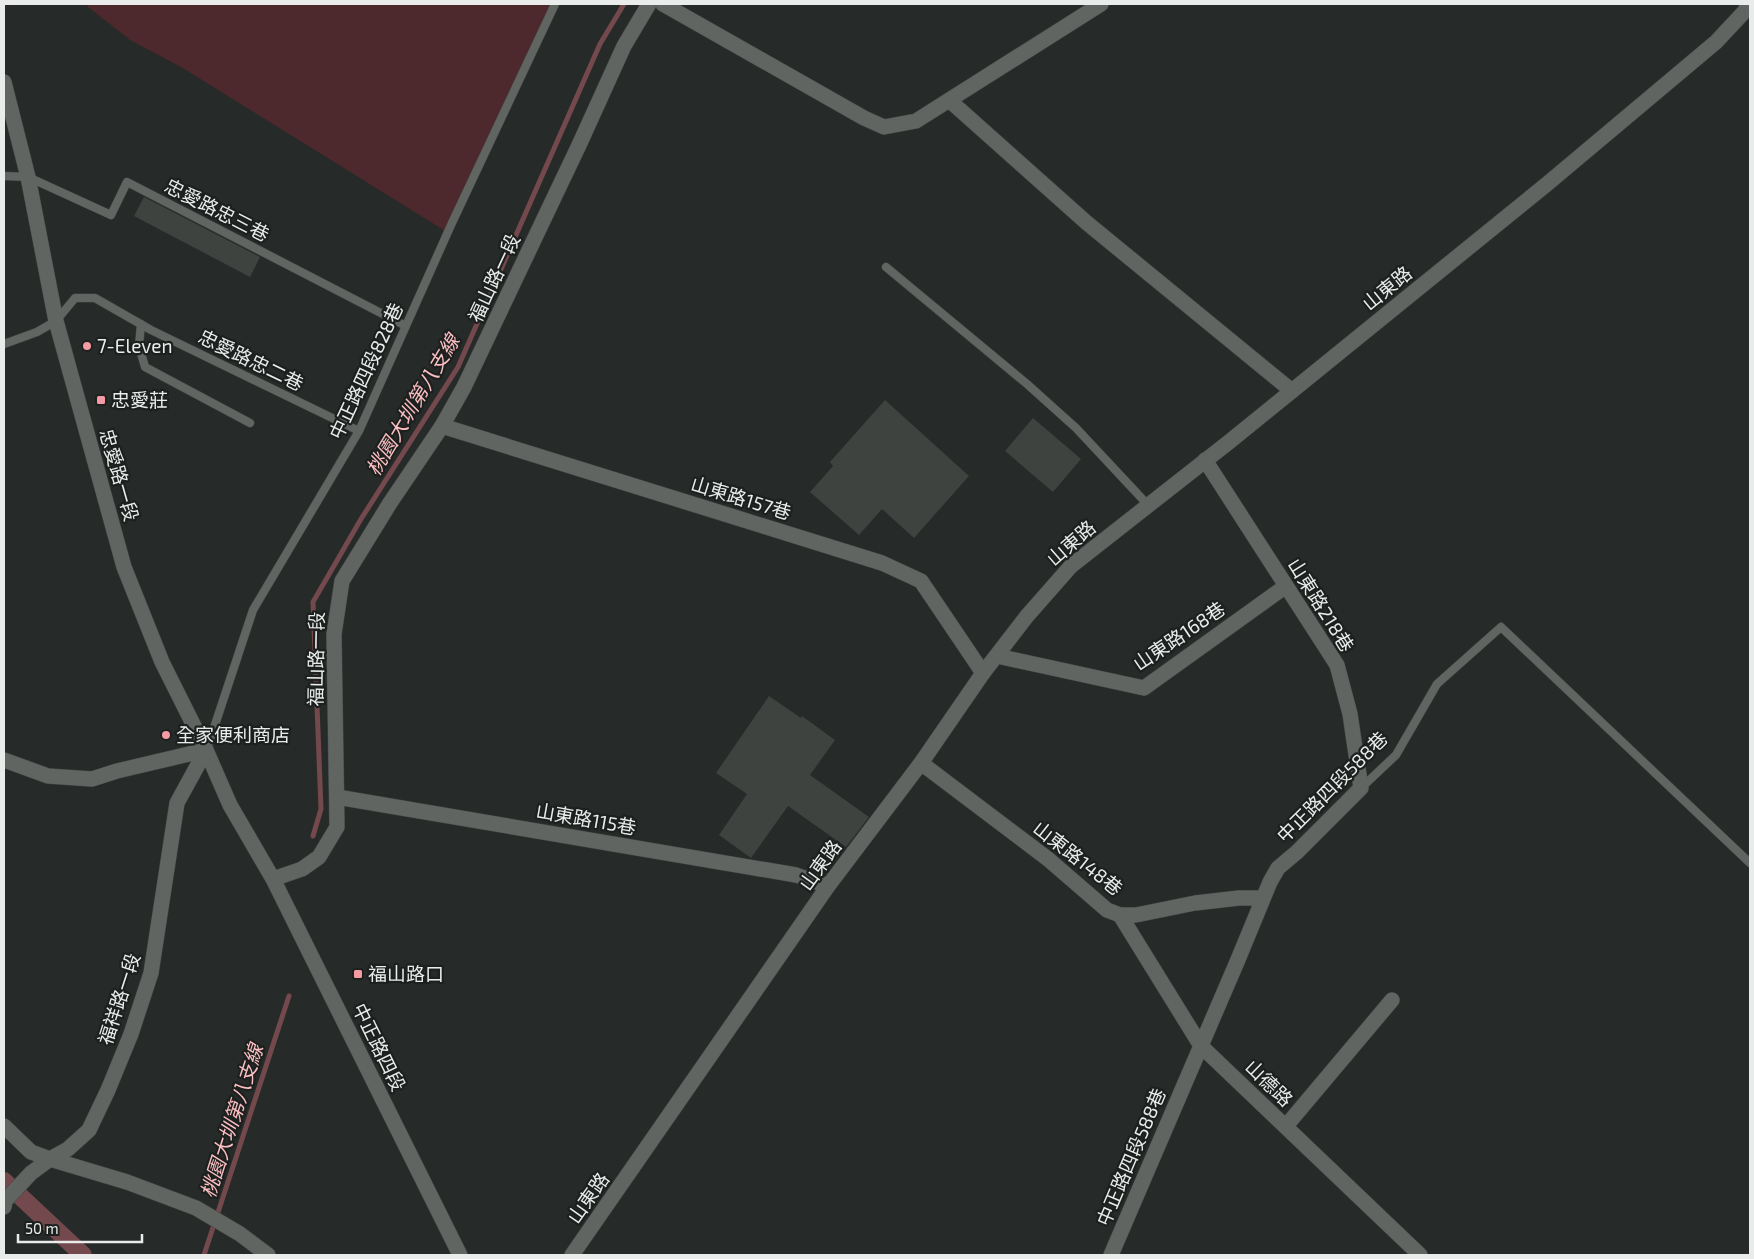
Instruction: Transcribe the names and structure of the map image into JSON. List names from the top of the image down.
{
  "streets": {
    "street": [
      "福山路一段",
      "山東路",
      "忠愛路一段",
      "山東路157巷",
      "山東路218巷",
      "山東路168巷",
      "中正路四段588巷",
      "山東路115巷",
      "山東路148巷",
      "福祥路一段",
      "中正路四段",
      "山德路"
    ],
    "lane": ["忠愛路忠三巷", "忠愛路忠二巷", "中正路四段828巷"]
  },
  "crossings": [
    ["忠愛路忠三巷", "中正路四段828巷"],
    ["忠愛路忠三巷", "忠愛路一段"],
    ["福山路一段", "山東路157巷"],
    ["福山路一段", "山東路115巷"],
    ["福山路一段", "中正路四段"],
    ["山東路", "山東路157巷"],
    ["山東路", "山東路218巷"],
    ["山東路", "山東路168巷"],
    ["山東路", "山東路115巷"],
    ["山東路", "山東路148巷"],
    ["忠愛路忠二巷", "中正路四段828巷"],
    ["忠愛路忠二巷", "忠愛路一段"],
    ["中正路四段828巷", "忠愛路一段"],
    ["中正路四段828巷", "福祥路一段"],
    ["中正路四段828巷", "中正路四段"],
    ["忠愛路一段", "福祥路一段"],
    ["忠愛路一段", "中正路四段"],
    ["山東路218巷", "山東路168巷"],
    ["山東路218巷", "中正路四段588巷"],
    ["中正路四段588巷", "山東路148巷"],
    ["中正路四段588巷", "山德路"],
    ["山東路148巷", "山德路"],
    ["福祥路一段", "中正路四段"]
  ],
  "water": ["桃園大圳第八支線"],
  "places": {
    "other": ["7-Eleven", "全家便利商店"],
    "transit": ["忠愛莊", "福山路口"]
  },
  "scale_bar": "50 m"
}
